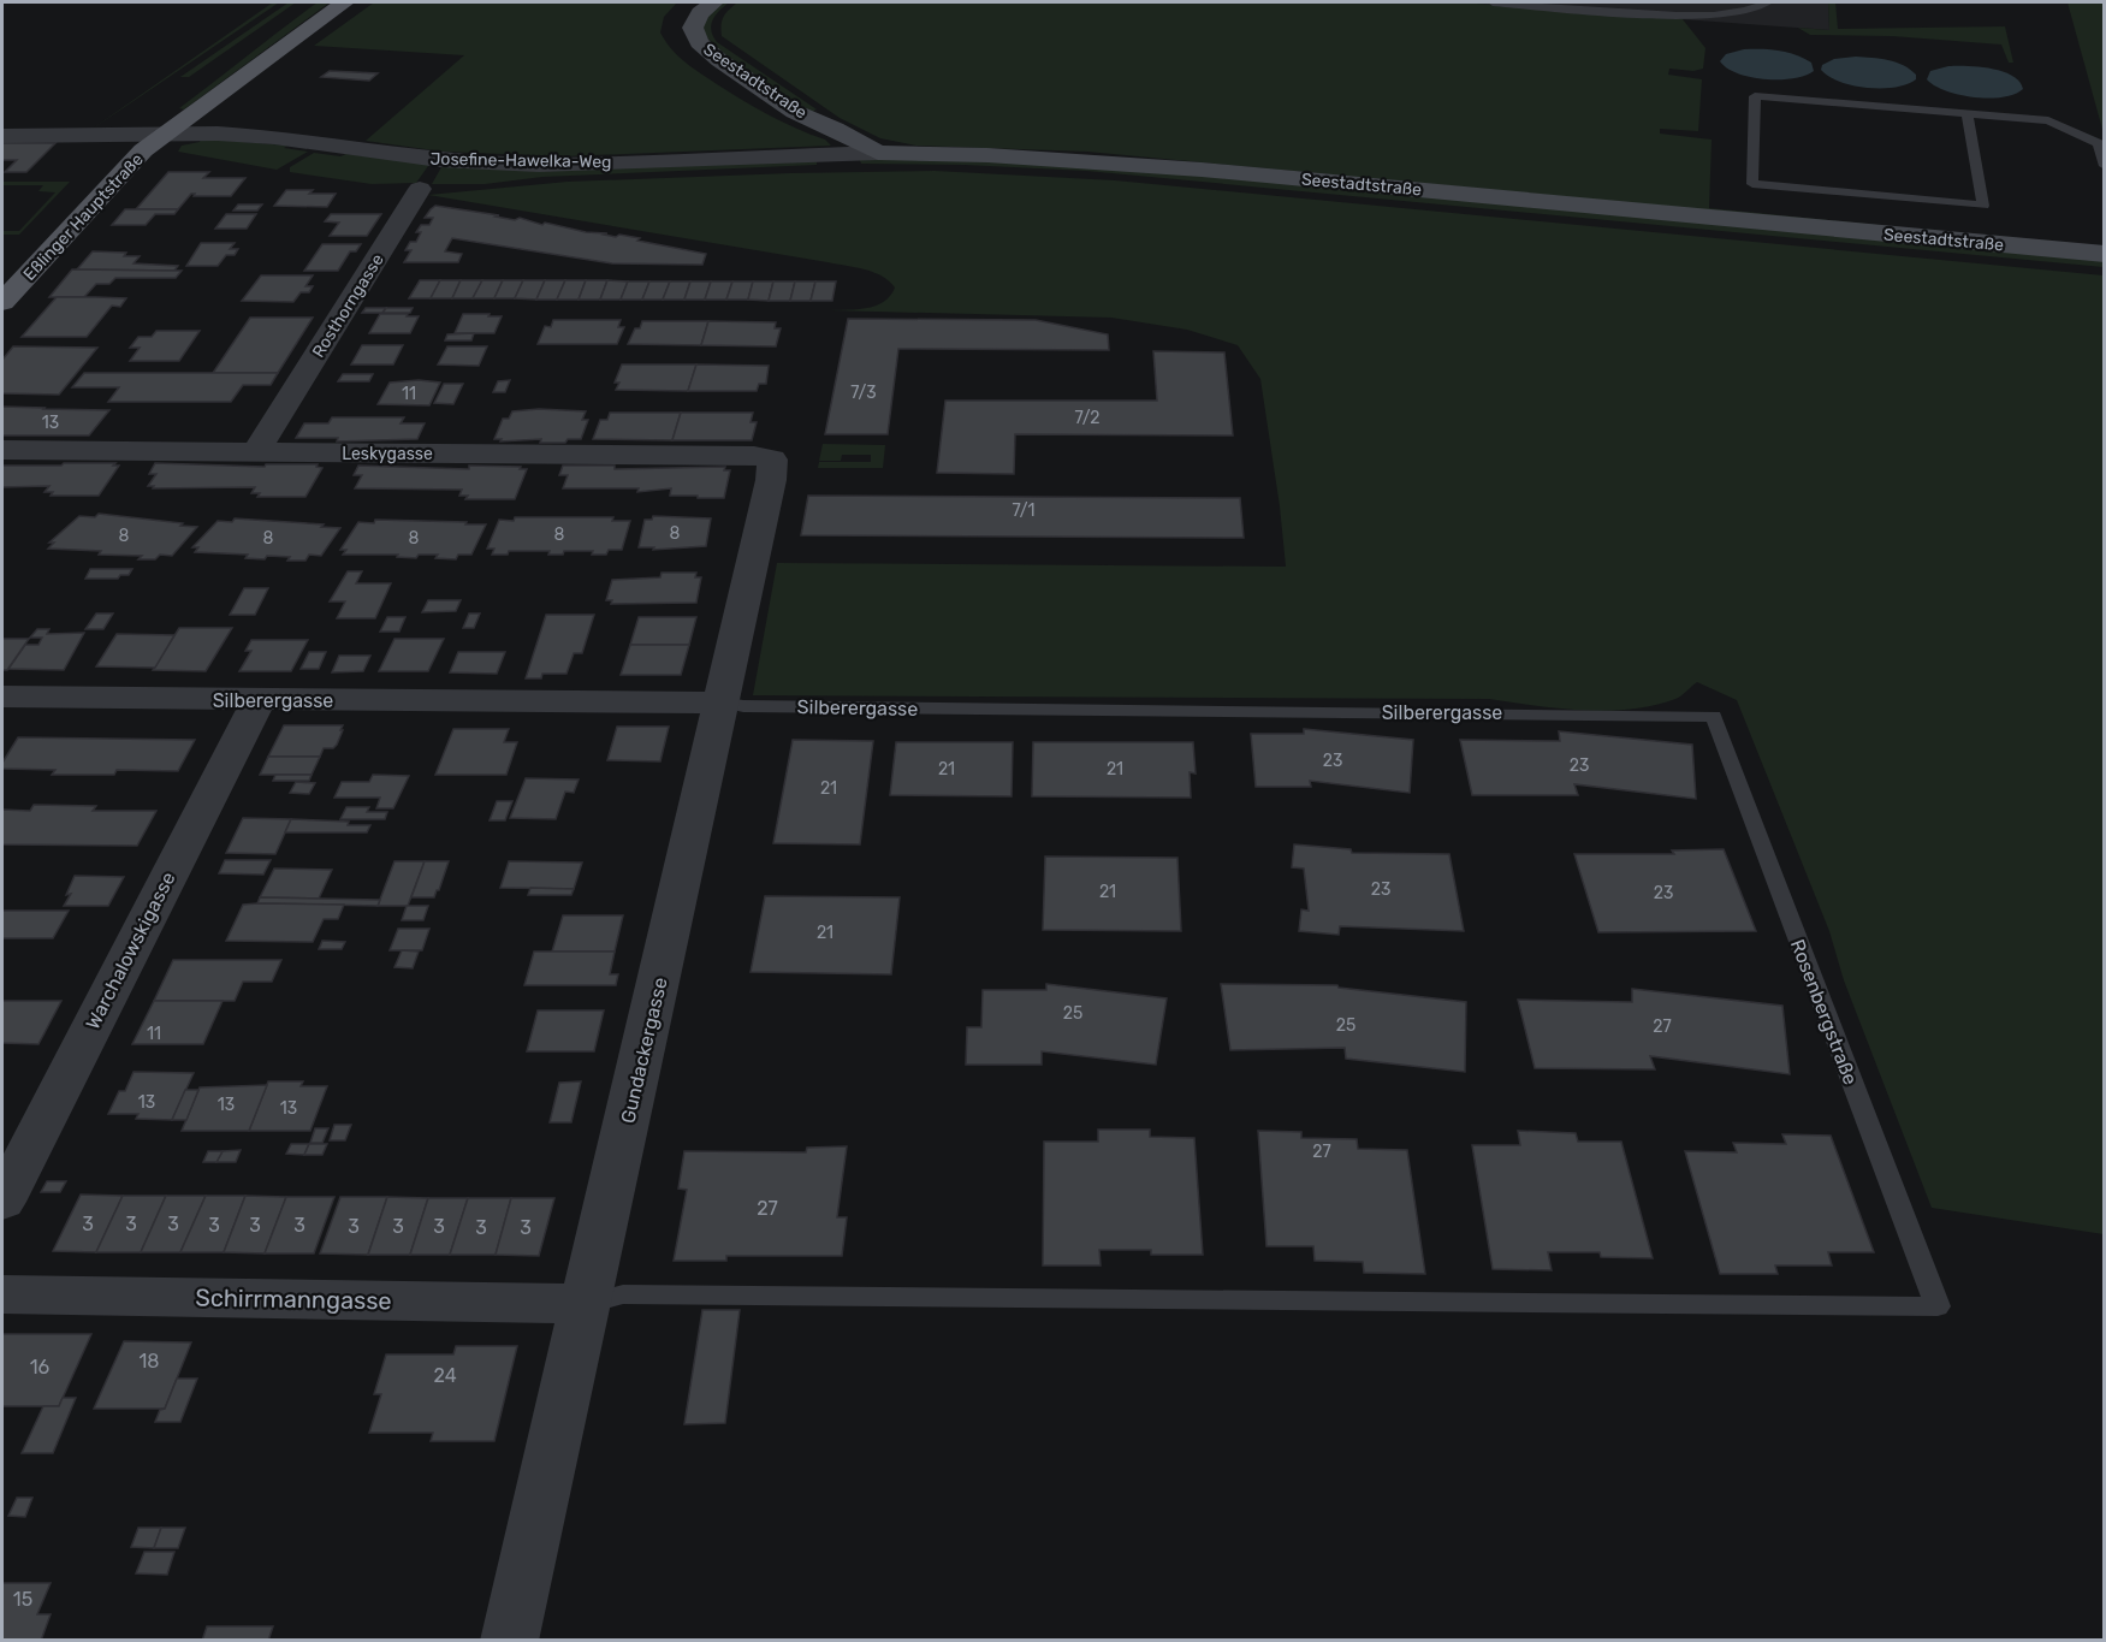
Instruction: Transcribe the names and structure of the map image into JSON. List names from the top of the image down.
{
  "streets": {
    "main road": ["Eßlinger Hauptstraße"],
    "street": [
      "Seestadtstraße",
      "Josefine-Hawelka-Weg",
      "Rosthorngasse",
      "Leskygasse",
      "Silberergasse",
      "Warchalowskigasse",
      "Gundackergasse",
      "Schirrmanngasse"
    ],
    "lane": ["Rosenbergstraße"]
  },
  "crossings": [
    ["Seestadtstraße", "Josefine-Hawelka-Weg"],
    ["Josefine-Hawelka-Weg", "Eßlinger Hauptstraße"],
    ["Rosthorngasse", "Leskygasse"],
    ["Leskygasse", "Gundackergasse"],
    ["Silberergasse", "Warchalowskigasse"],
    ["Silberergasse", "Rosenbergstraße"],
    ["Silberergasse", "Gundackergasse"],
    ["Rosenbergstraße", "Gundackergasse"],
    ["Rosenbergstraße", "Schirrmanngasse"],
    ["Gundackergasse", "Schirrmanngasse"]
  ],
  "house_numbers": [
    "7/3",
    "11",
    "7/2",
    "13",
    "7/1",
    "8",
    "8",
    "8",
    "8",
    "8",
    "23",
    "23",
    "21",
    "21",
    "21",
    "23",
    "21",
    "23",
    "21",
    "25",
    "25",
    "27",
    "11",
    "13",
    "13",
    "13",
    "27",
    "27",
    "3",
    "3",
    "3",
    "3",
    "3",
    "3",
    "3",
    "3",
    "3",
    "3",
    "3",
    "18",
    "16",
    "24",
    "15"
  ]
}
